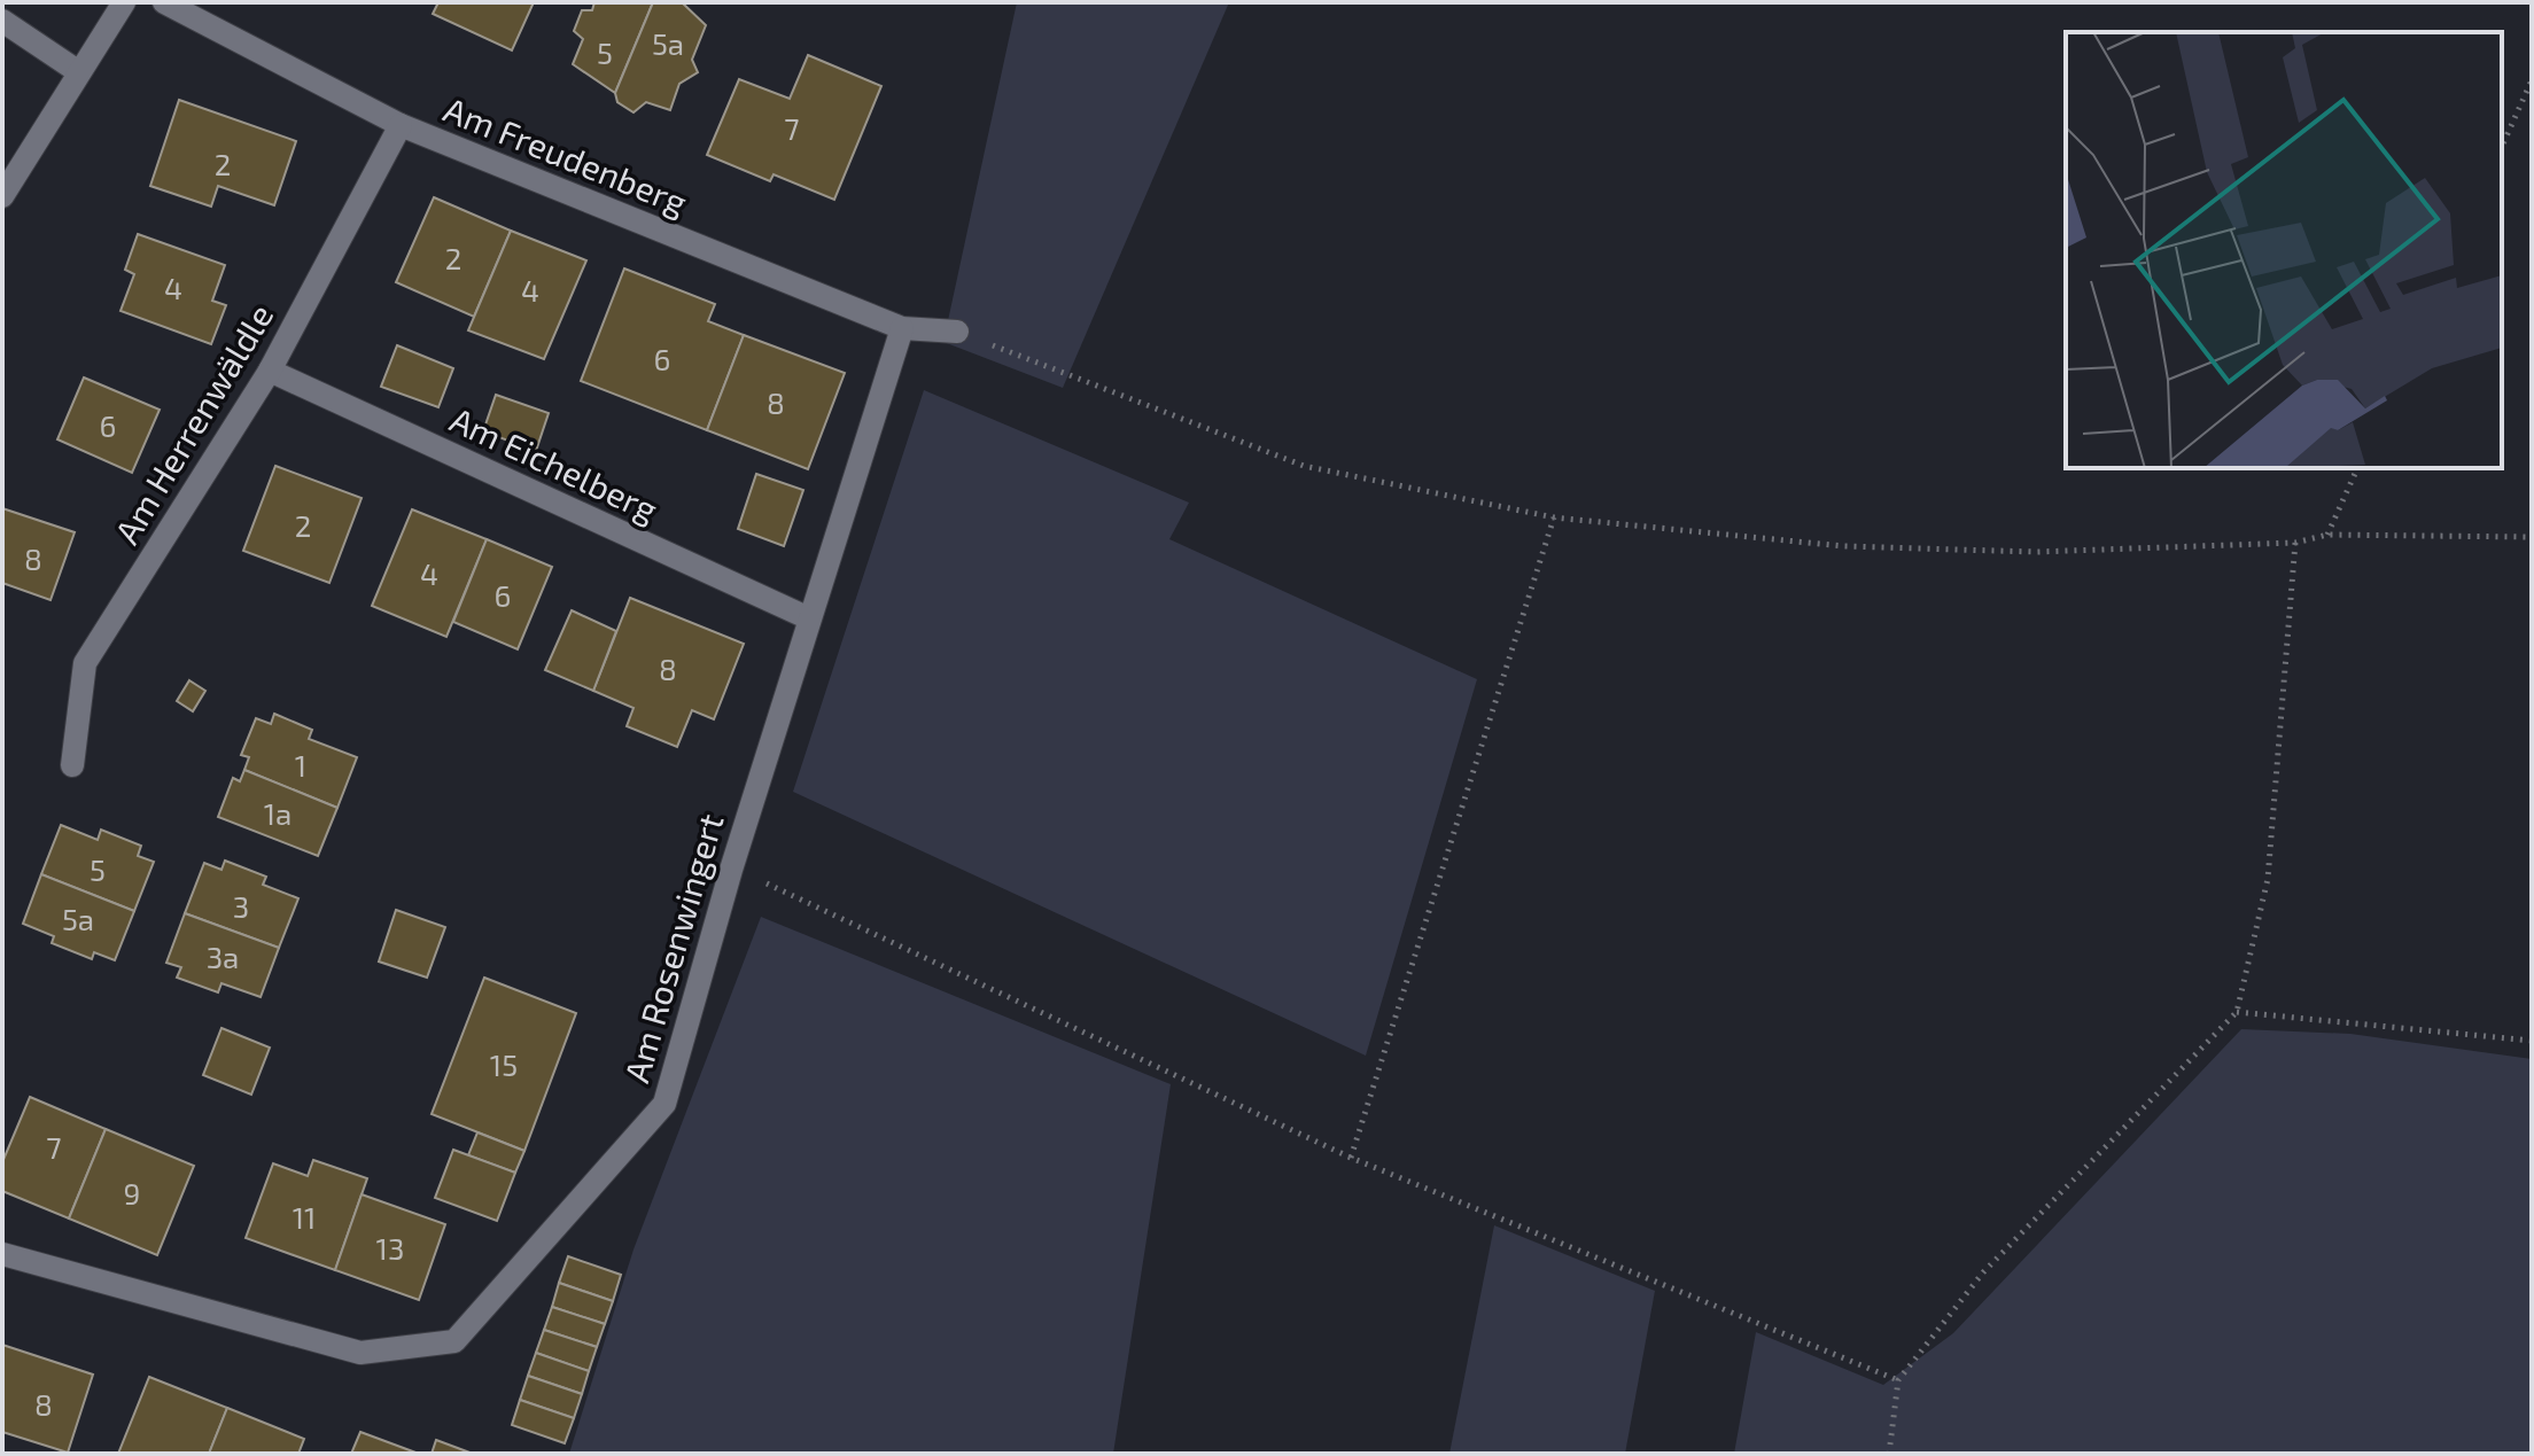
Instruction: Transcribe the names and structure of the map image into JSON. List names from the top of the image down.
{
  "streets": {
    "street": [
      "Am Freudenberg",
      "Am Herrenwäldle",
      "Am Eichelberg",
      "Am Rosenwingert"
    ]
  },
  "crossings": [
    ["Am Freudenberg", "Am Herrenwäldle"],
    ["Am Freudenberg", "Am Rosenwingert"],
    ["Am Herrenwäldle", "Am Eichelberg"],
    ["Am Eichelberg", "Am Rosenwingert"]
  ],
  "house_numbers": [
    "5a",
    "5",
    "7",
    "2",
    "2",
    "4",
    "4",
    "6",
    "8",
    "6",
    "2",
    "8",
    "4",
    "6",
    "8",
    "1",
    "1a",
    "5",
    "3",
    "5a",
    "3a",
    "15",
    "7",
    "9",
    "11",
    "13",
    "8"
  ]
}
